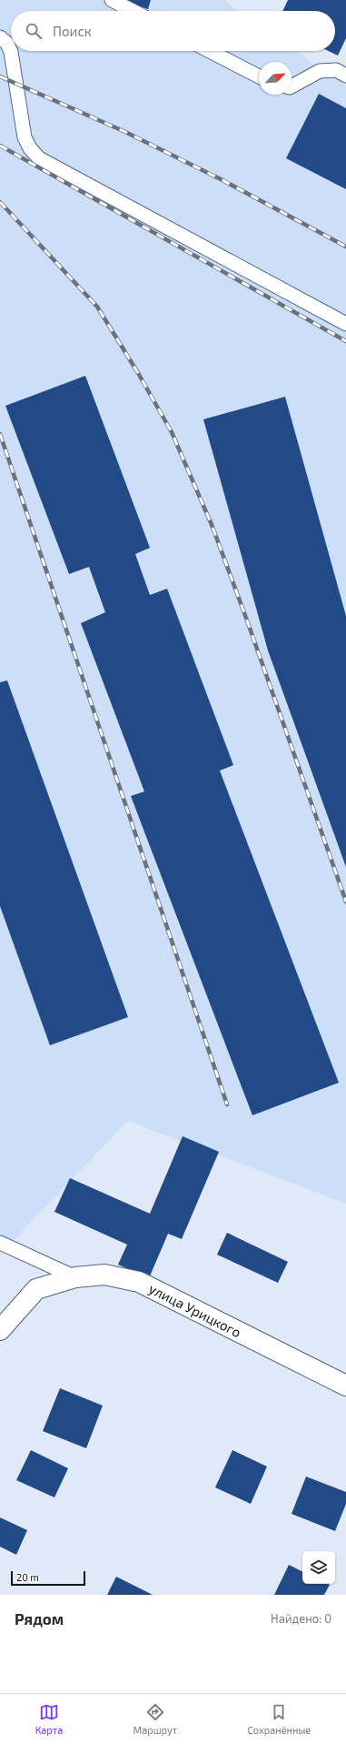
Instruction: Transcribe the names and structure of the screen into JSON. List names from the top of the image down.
{
  "streets": {
    "street": ["улица Урицкого"]
  },
  "scale_bar": "20 m",
  "north": "top right",
  "page": {
    "search": "Поиск",
    "scale": "20 m",
    "heading": ["Рядом", "Найдено: 0"],
    "nav": ["Карта", "Маршрут", "Сохранённые"]
  }
}
